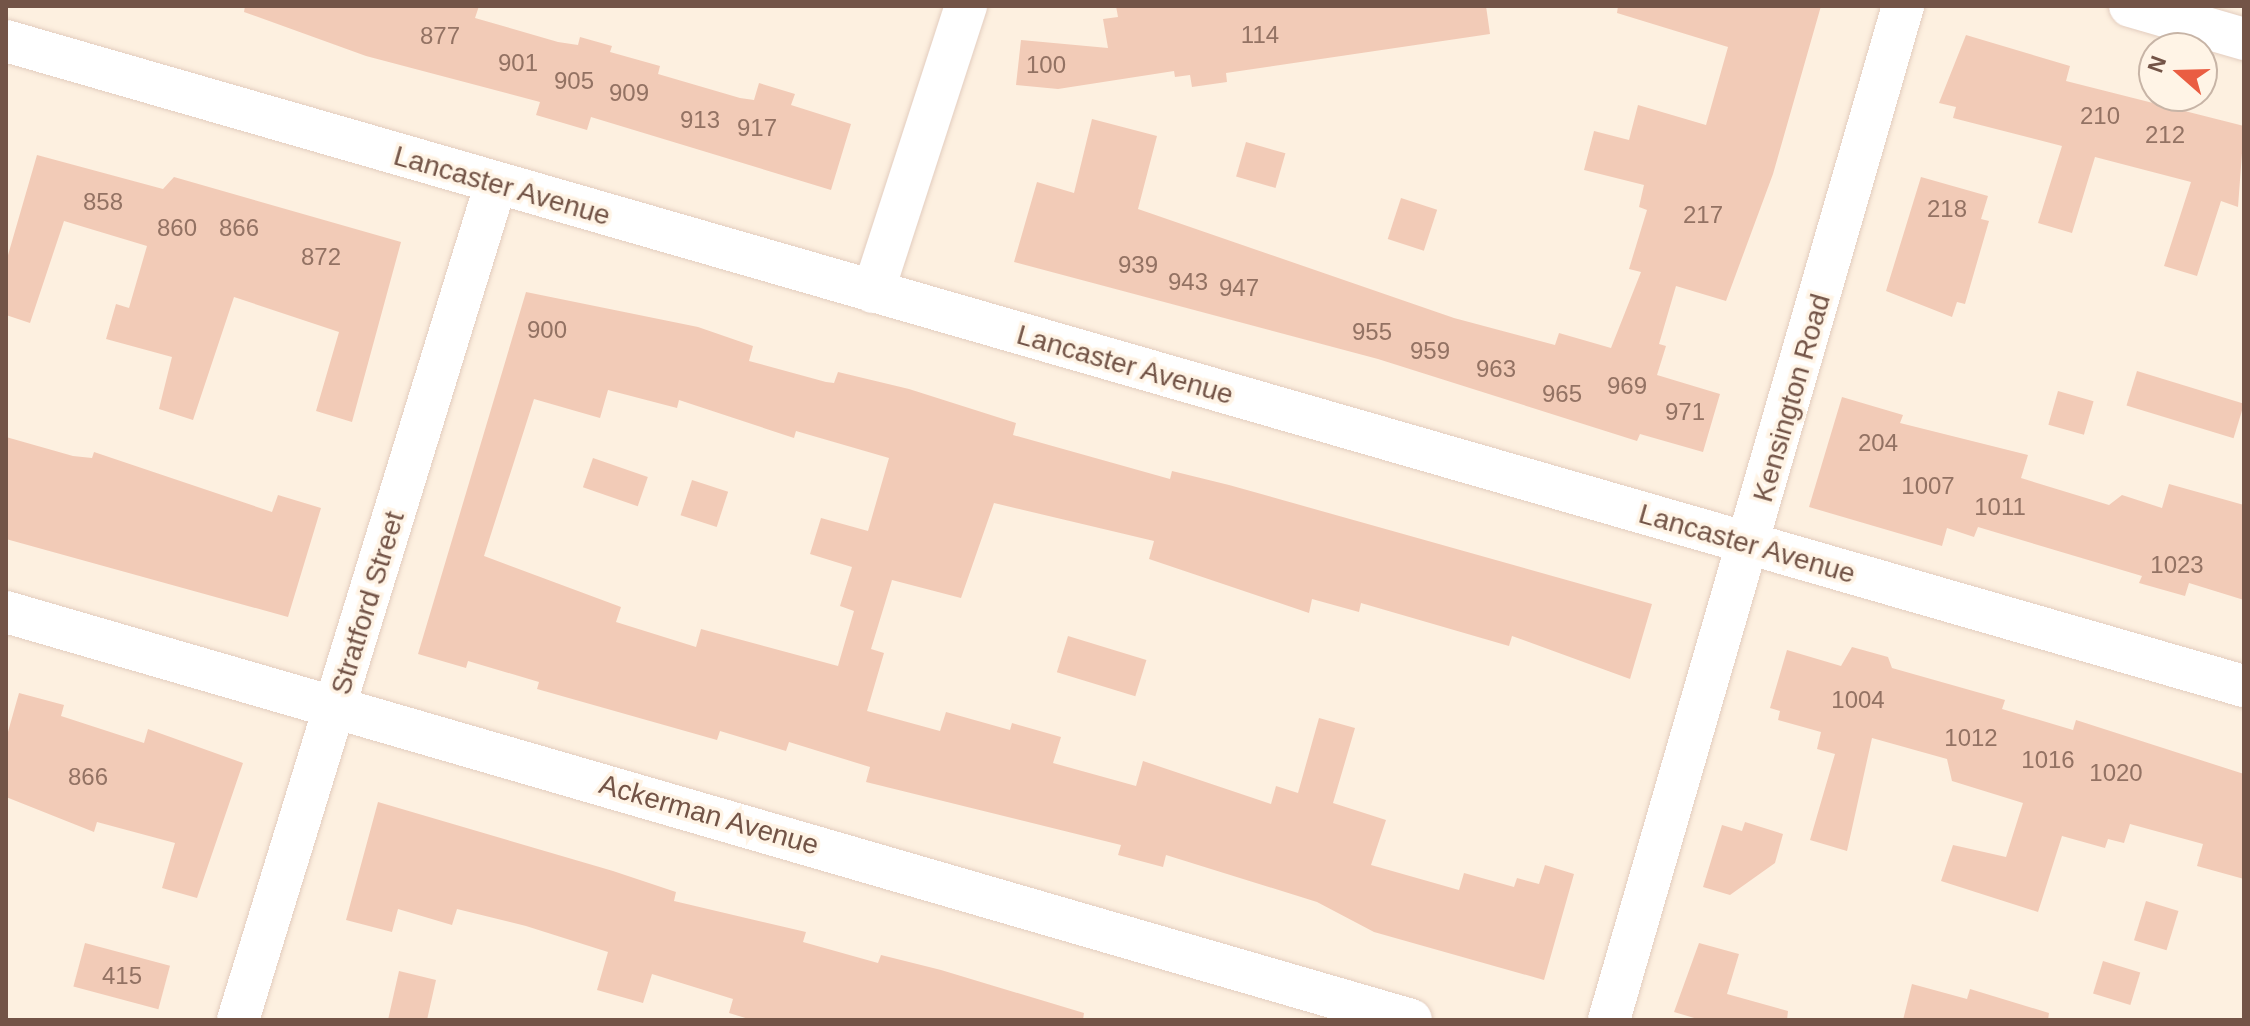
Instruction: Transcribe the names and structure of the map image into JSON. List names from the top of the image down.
{
  "streets": {
    "street": [
      "Lancaster Avenue",
      "Kensington Road",
      "Stratford Street",
      "Ackerman Avenue"
    ]
  },
  "crossings": [
    ["Lancaster Avenue", "Kensington Road"],
    ["Lancaster Avenue", "Stratford Street"],
    ["Stratford Street", "Ackerman Avenue"]
  ],
  "house_numbers": [
    "114",
    "877",
    "901",
    "100",
    "905",
    "909",
    "210",
    "913",
    "917",
    "212",
    "858",
    "218",
    "217",
    "860",
    "866",
    "872",
    "939",
    "943",
    "947",
    "900",
    "955",
    "959",
    "963",
    "969",
    "965",
    "971",
    "204",
    "1007",
    "1011",
    "1023",
    "1004",
    "1012",
    "1016",
    "1020",
    "866",
    "415"
  ],
  "north": "left"
}
